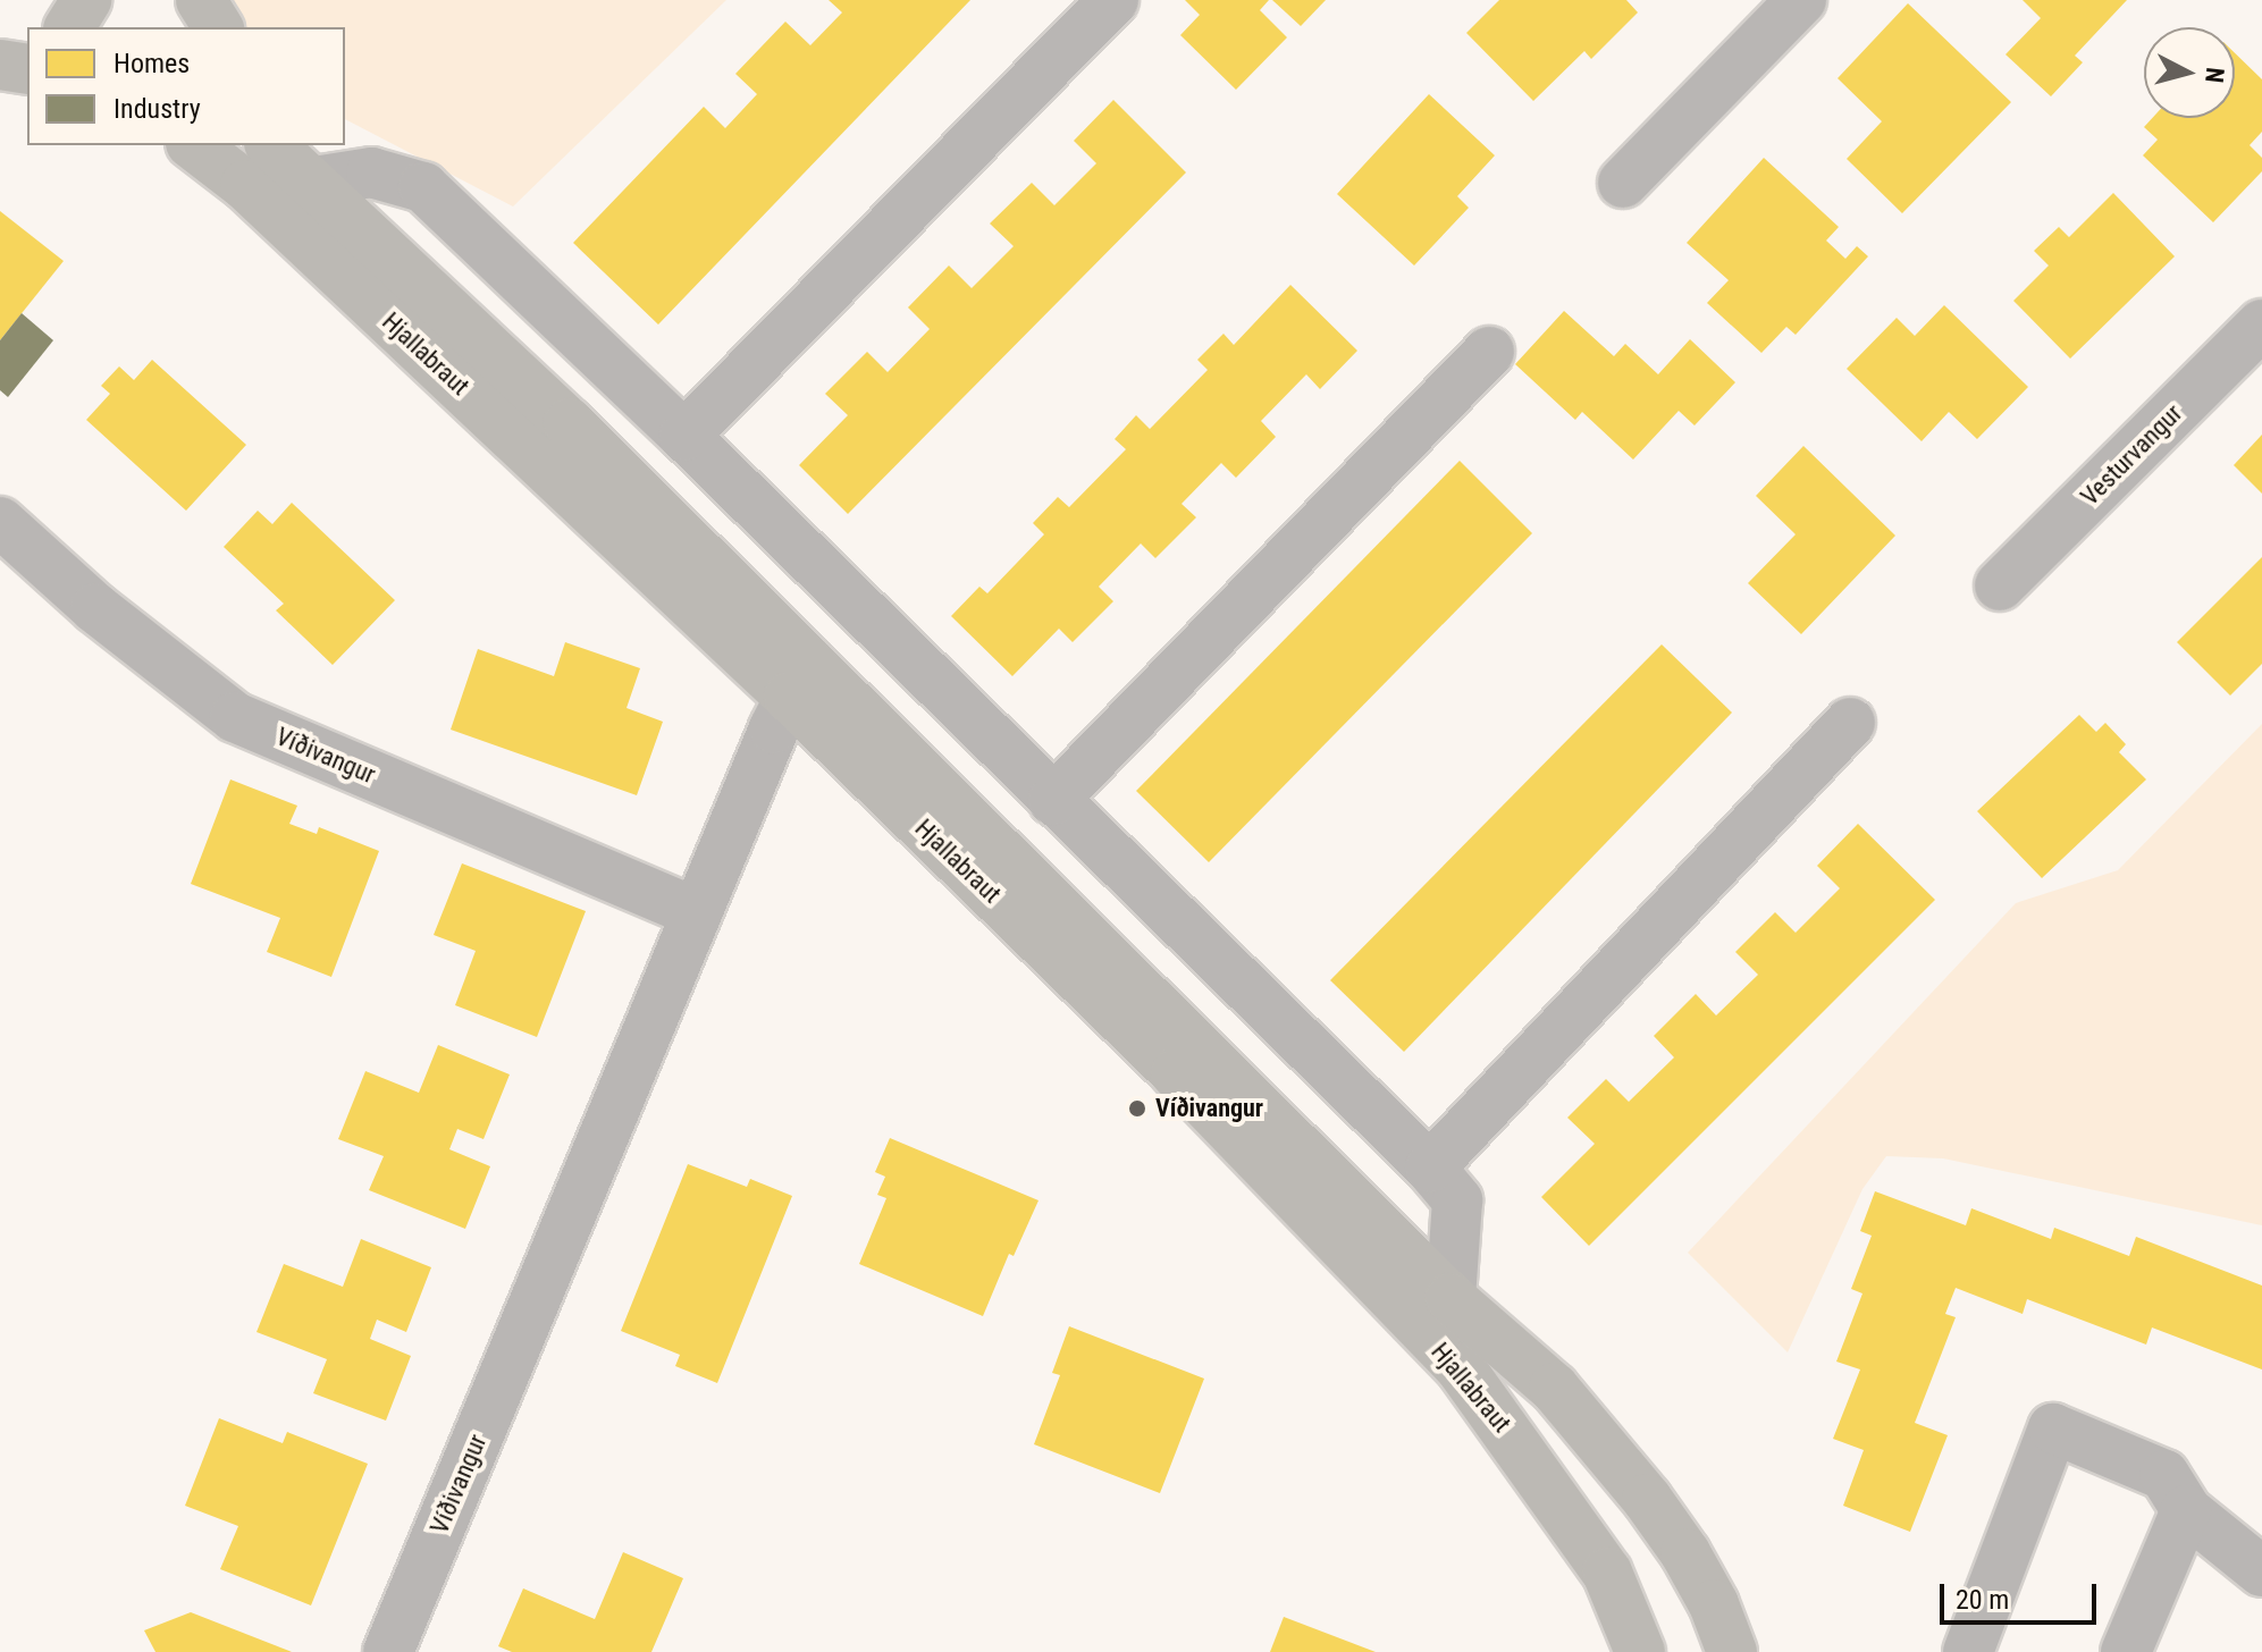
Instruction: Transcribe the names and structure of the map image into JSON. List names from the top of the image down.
{
  "streets": {
    "main road": ["Hjallabraut"],
    "street": ["Vesturvangur", "Víðivangur"]
  },
  "crossings": [
    ["Hjallabraut", "Víðivangur"]
  ],
  "places": ["Víðivangur"],
  "legend": ["Homes", "Industry"],
  "scale_bar": "20 m",
  "north": "right"
}
